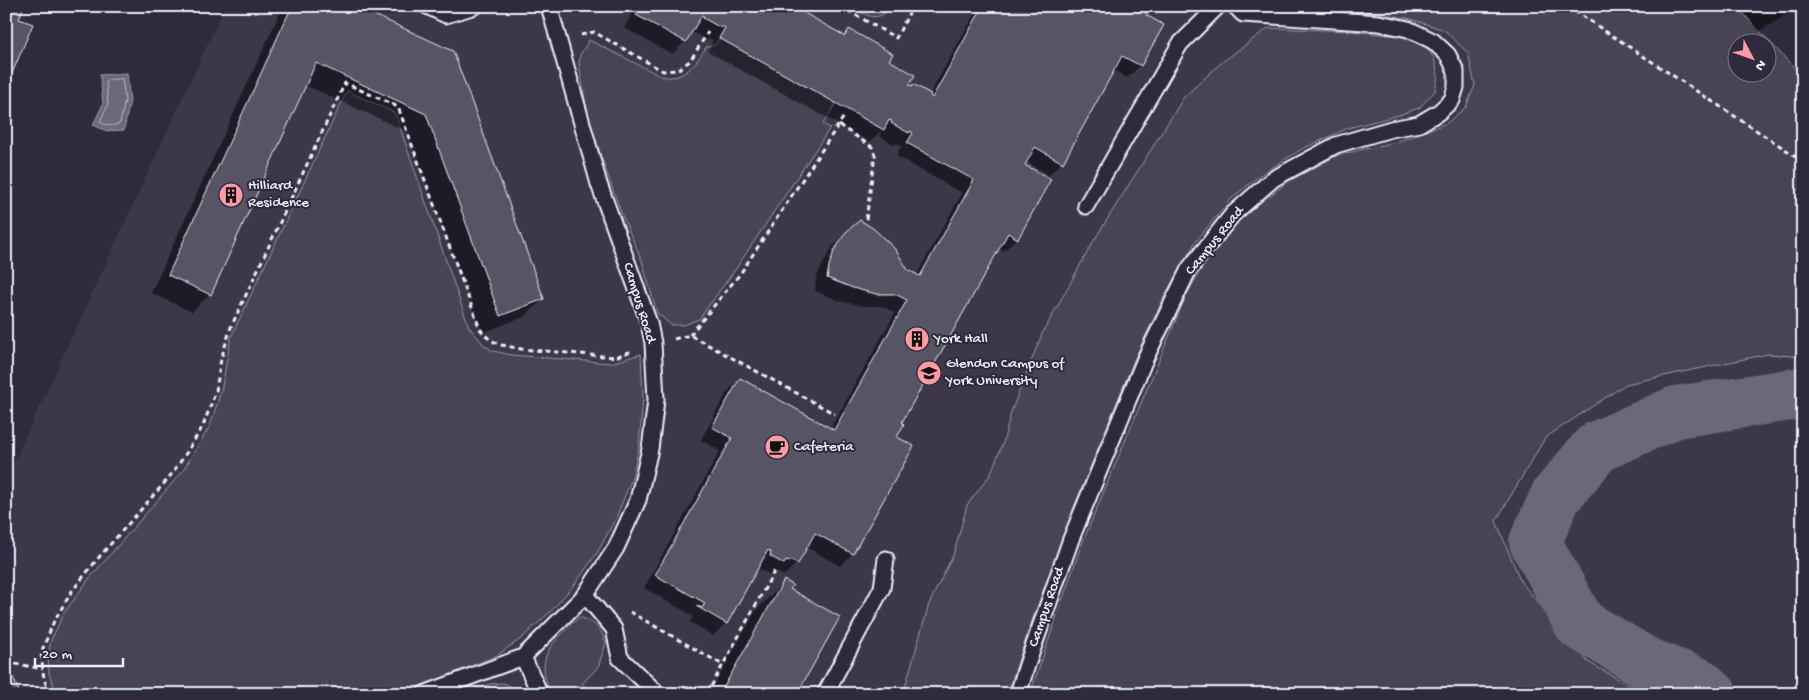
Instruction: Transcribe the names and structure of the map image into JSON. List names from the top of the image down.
{
  "streets": {
    "lane": ["Campus Road"]
  },
  "places": {
    "building": ["Hilliard Residence", "York Hall"],
    "school or university": ["Glendon Campus of York University"],
    "cafe": ["Cafeteria"]
  },
  "scale_bar": "20 m",
  "north": "bottom right"
}
